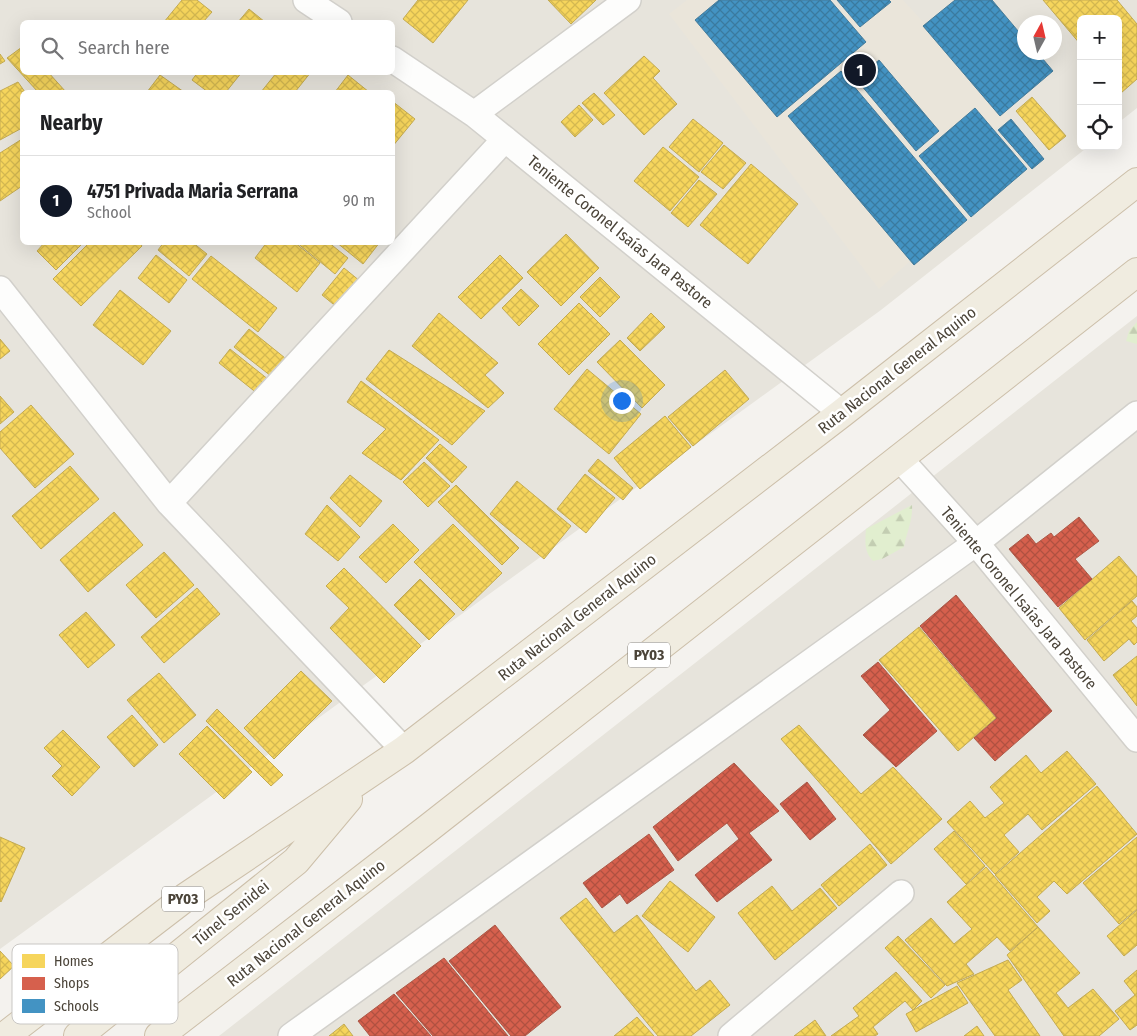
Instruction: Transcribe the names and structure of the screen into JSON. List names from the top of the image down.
{
  "streets": {
    "highway": ["Ruta Nacional General Aquino", "PY03", "Túnel Semidei"],
    "street": ["Teniente Coronel Isaías Jara Pastore"]
  },
  "crossings": [
    ["Teniente Coronel Isaías Jara Pastore", "Ruta Nacional General Aquino"],
    ["Ruta Nacional General Aquino", "Túnel Semidei"]
  ],
  "legend": ["Homes", "Shops", "Schools"],
  "north": "top",
  "page": {
    "map_buttons": ["+", "−"],
    "search": "Search here",
    "pins": "1",
    "heading": "Nearby",
    "list": [
      {
        "mark": "1",
        "name": "4751 Privada Maria Serrana",
        "note": "School",
        "value": "90 m"
      }
    ]
  }
}
